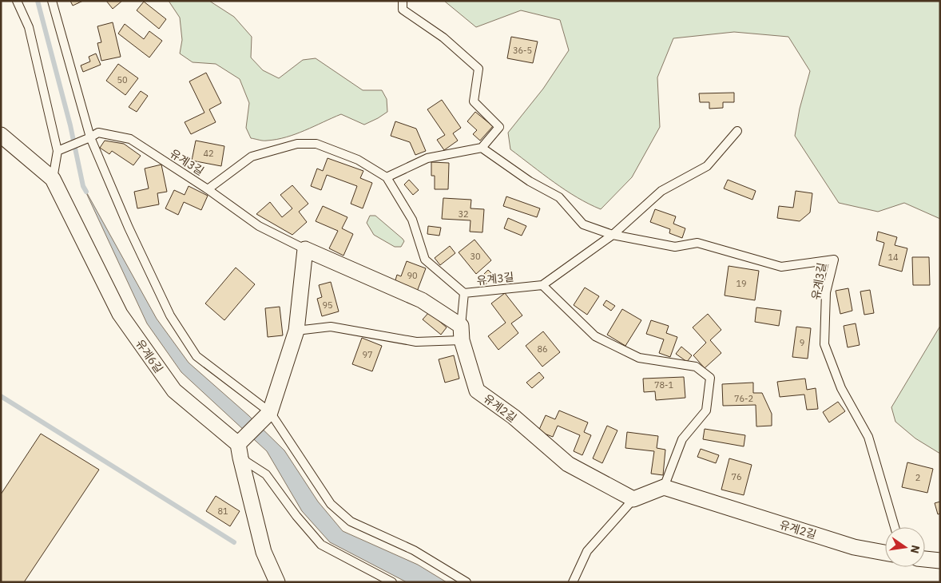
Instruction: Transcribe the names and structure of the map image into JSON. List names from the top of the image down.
{
  "streets": {
    "street": ["유계6길", "유계2길"],
    "lane": ["유계3길"]
  },
  "house_numbers": [
    "36-5",
    "50",
    "42",
    "32",
    "30",
    "14",
    "90",
    "19",
    "95",
    "9",
    "86",
    "97",
    "78-1",
    "76-2",
    "76",
    "2",
    "81"
  ],
  "north": "right"
}
